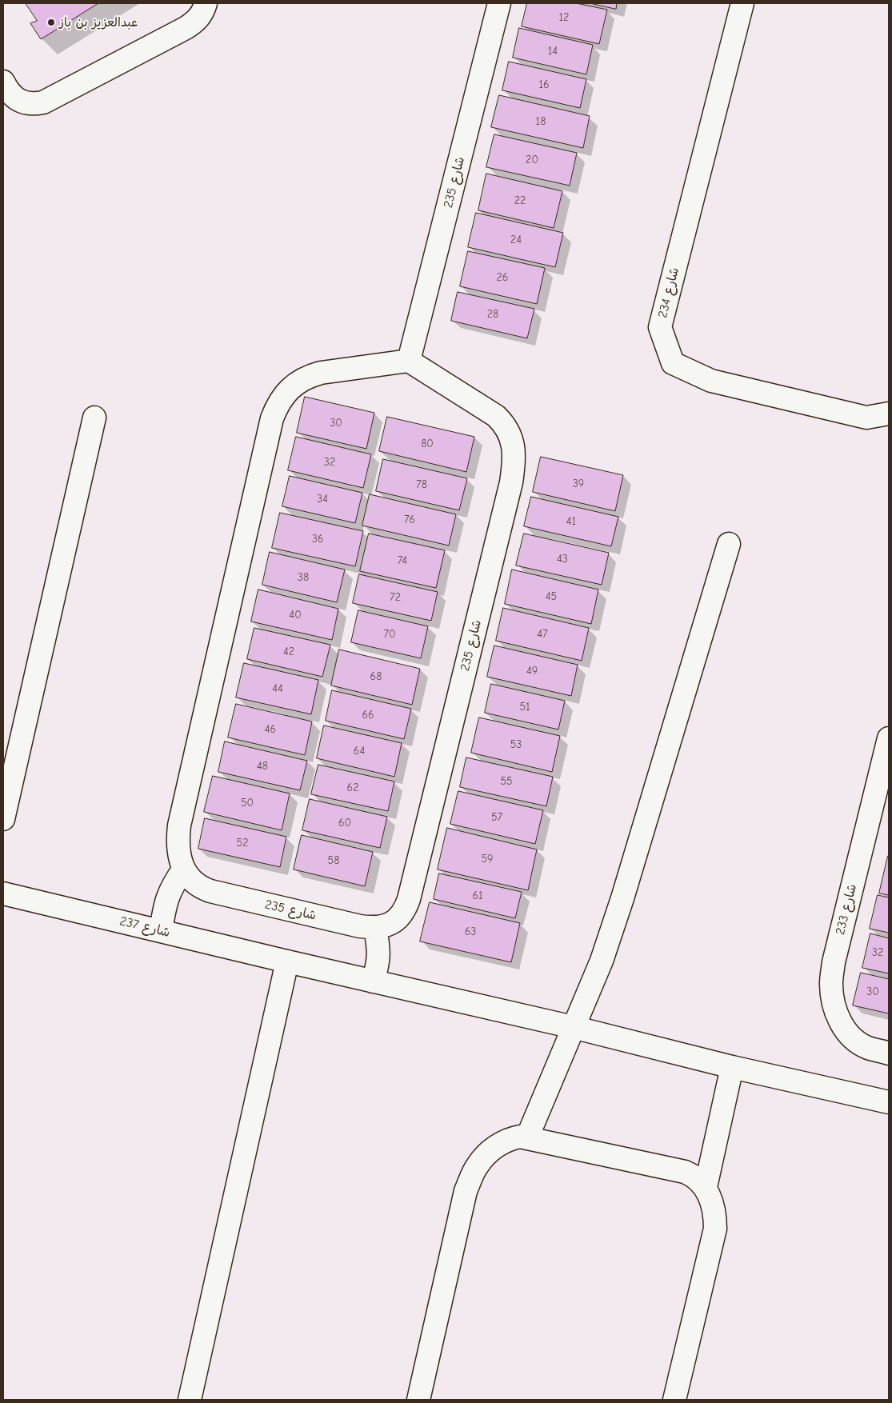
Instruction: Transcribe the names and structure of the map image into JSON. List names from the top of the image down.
{
  "streets": {
    "street": [
      "شارع 235",
      "شارع 234",
      "شارع 233",
      "شارع 237"
    ]
  },
  "places": ["عبدالعزيز بن باز"],
  "house_numbers": [
    "12",
    "14",
    "16",
    "18",
    "20",
    "22",
    "24",
    "26",
    "28",
    "30",
    "80",
    "32",
    "39",
    "78",
    "34",
    "76",
    "41",
    "36",
    "43",
    "74",
    "38",
    "45",
    "72",
    "40",
    "70",
    "47",
    "42",
    "49",
    "68",
    "44",
    "51",
    "66",
    "46",
    "53",
    "64",
    "48",
    "55",
    "62",
    "50",
    "57",
    "60",
    "52",
    "59",
    "58",
    "61",
    "63",
    "32",
    "30"
  ]
}
